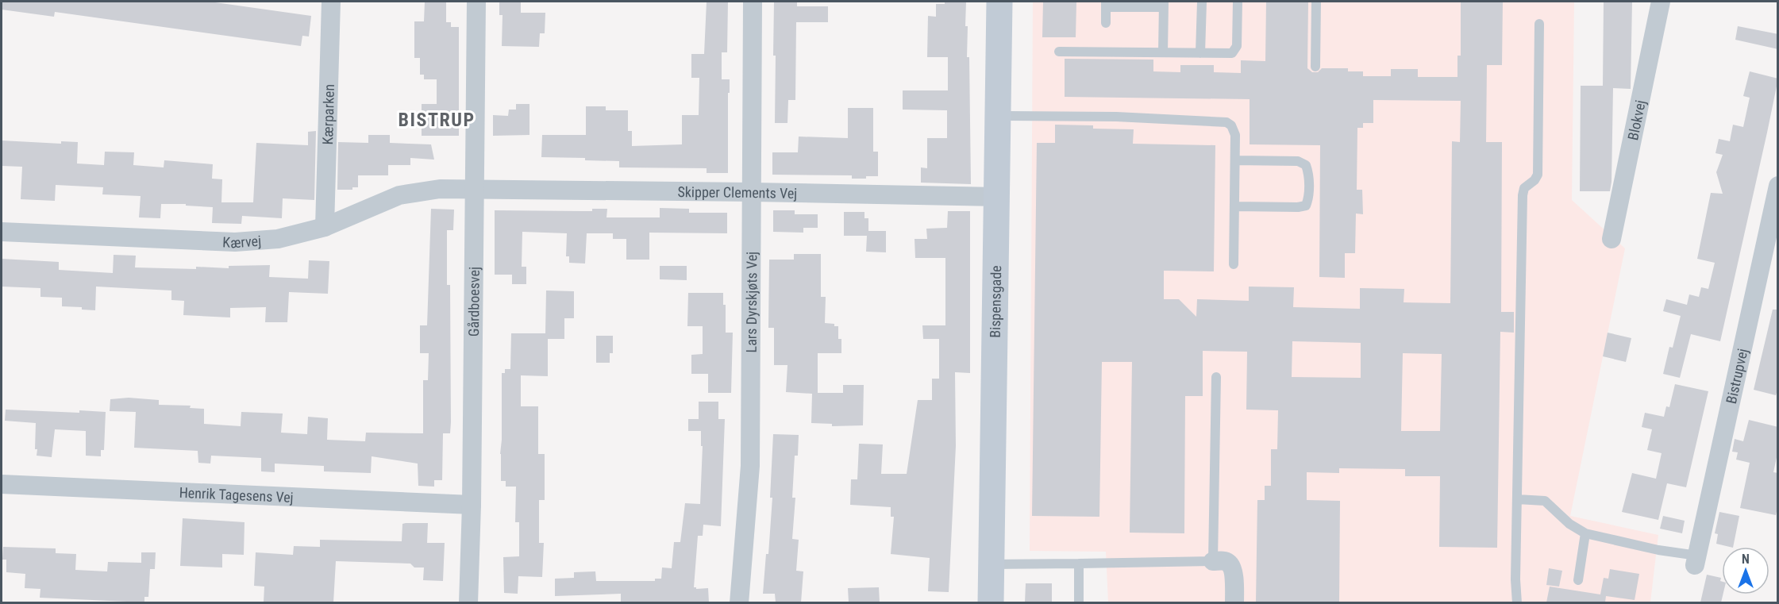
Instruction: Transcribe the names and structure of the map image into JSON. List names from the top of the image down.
{
  "streets": {
    "street": [
      "Kærparken",
      "Blokvej",
      "Skipper Clements Vej",
      "Kærvej",
      "Gårdboesvej",
      "Lars Dyrskjøts Vej",
      "Bispensgade",
      "Bistrupvej",
      "Henrik Tagesens Vej"
    ]
  },
  "crossings": [
    ["Kærparken", "Kærvej"],
    ["Skipper Clements Vej", "Kærvej"],
    ["Skipper Clements Vej", "Gårdboesvej"],
    ["Skipper Clements Vej", "Lars Dyrskjøts Vej"],
    ["Skipper Clements Vej", "Bispensgade"],
    ["Kærvej", "Gårdboesvej"],
    ["Gårdboesvej", "Henrik Tagesens Vej"]
  ],
  "districts": ["BISTRUP"],
  "north": "top"
}
